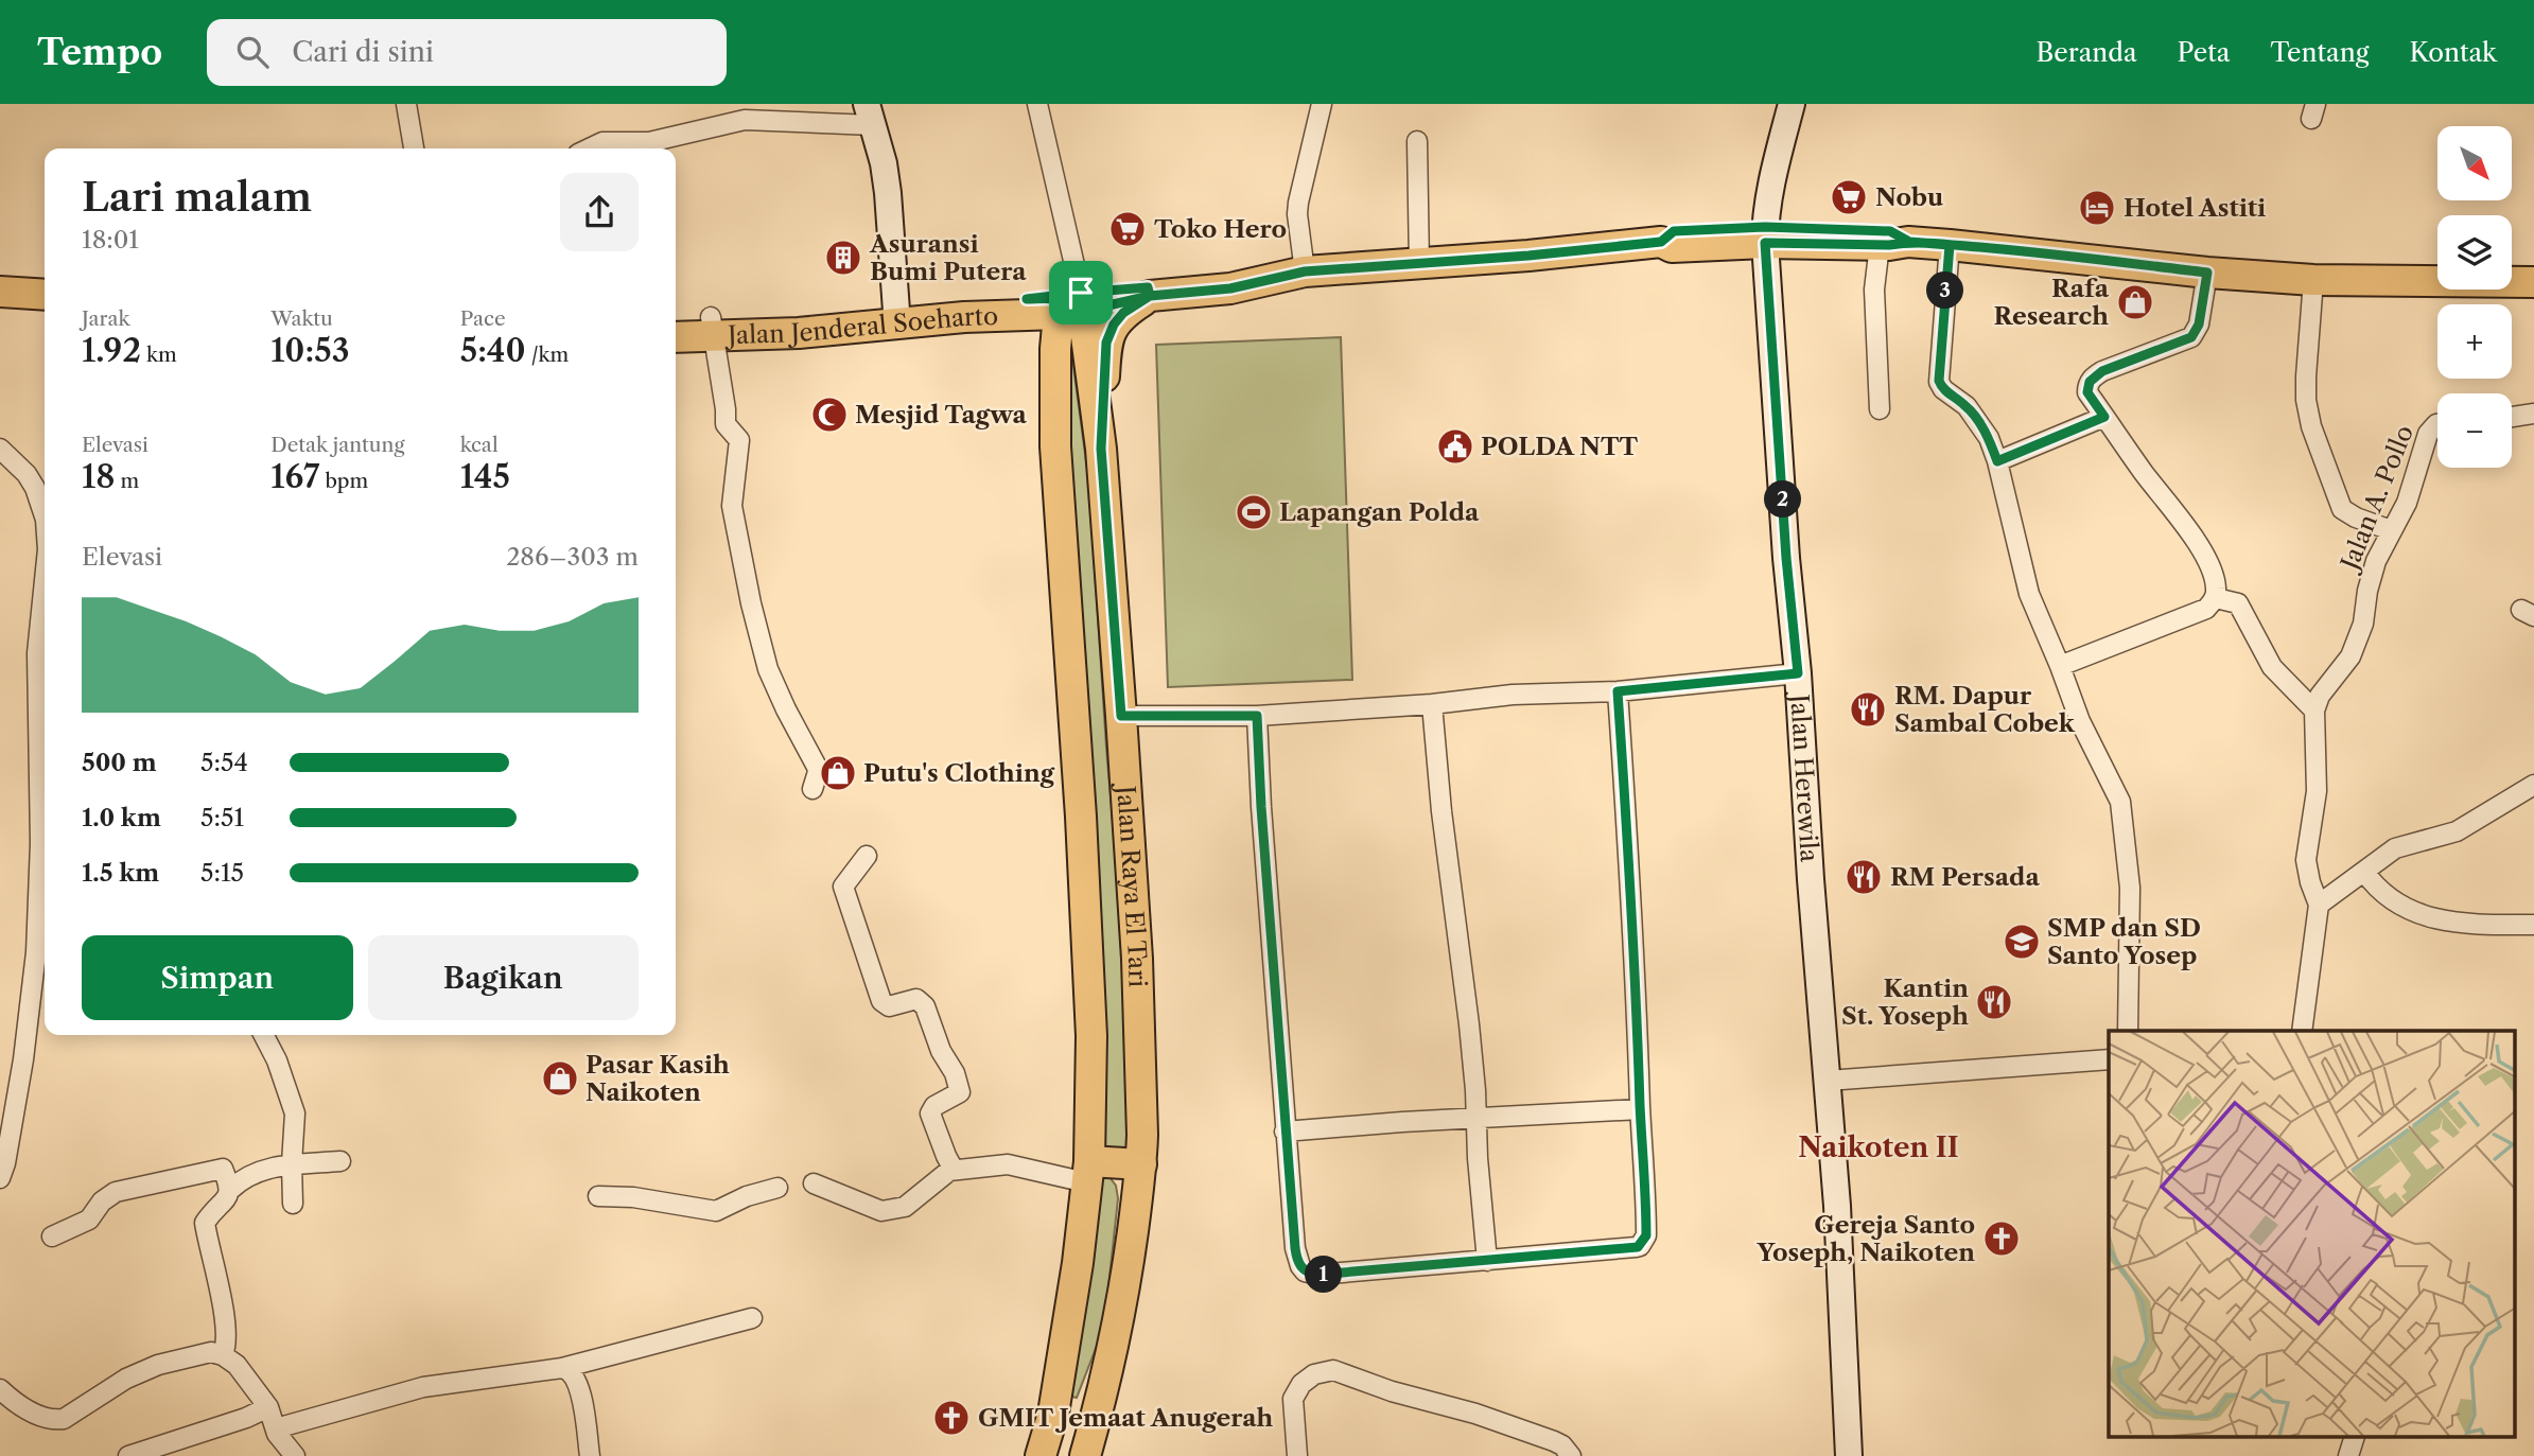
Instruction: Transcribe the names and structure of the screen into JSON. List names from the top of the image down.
{
  "streets": {
    "main road": ["Jalan Jenderal Soeharto", "Jalan Herewila", "Jalan Raya El Tari"],
    "street": ["Jalan A. Pollo"]
  },
  "crossings": [
    ["Jalan Jenderal Soeharto", "Jalan Herewila"],
    ["Jalan Jenderal Soeharto", "Jalan Raya El Tari"]
  ],
  "districts": ["Naikoten II"],
  "places": {
    "supermarket": ["Nobu", "Toko Hero"],
    "hotel": ["Hotel Astiti"],
    "building": ["Asuransi Bumi Putera"],
    "shop": ["Rafa Research", "Putu's Clothing", "Pasar Kasih Naikoten"],
    "mosque": ["Mesjid Tagwa"],
    "public building": ["POLDA NTT"],
    "sports": ["Lapangan Polda"],
    "restaurant": ["RM. Dapur Sambal Cobek", "RM Persada", "Kantin St. Yoseph"],
    "school or university": ["SMP dan SD Santo Yosep"],
    "church": ["Gereja Santo Yoseph, Naikoten", "GMIT Jemaat Anugerah"]
  },
  "north": "bottom right",
  "page": {
    "header": "Tempo",
    "search": "Cari di sini",
    "nav": [
      "Beranda",
      "Peta",
      "Tentang",
      "Kontak"
    ],
    "map_buttons": ["+", "−"],
    "heading": ["Lari malam", "18:01"],
    "pins": ["3", "2", "1"],
    "stats": [
      ["Jarak", "1.92 km"],
      ["Waktu", "10:53"],
      ["Pace", "5:40 /km"],
      ["Elevasi", "18 m"],
      ["Detak jantung", "167 bpm"],
      ["kcal", "145"]
    ],
    "chart": ["Elevasi", "286–303 m"],
    "list": [
      {
        "name": "500 m",
        "note": "5:54"
      },
      {
        "name": "1.0 km",
        "note": "5:51"
      },
      {
        "name": "1.5 km",
        "note": "5:15"
      }
    ],
    "buttons": ["Simpan", "Bagikan"]
  }
}
